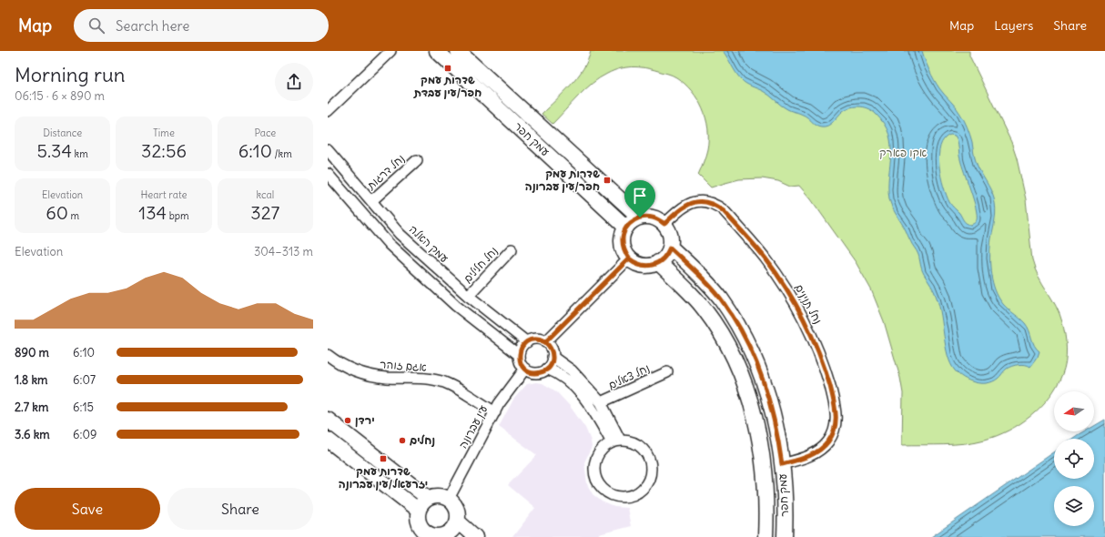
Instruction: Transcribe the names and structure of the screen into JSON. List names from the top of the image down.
{
  "streets": {
    "street": [
      "עמק חפר",
      "נחל דרגות",
      "עמק האלה",
      "נחל חלילים",
      "נחל תנינים",
      "אגם זוהר",
      "נחל צאלים",
      "עין עברונה"
    ]
  },
  "crossings": [
    ["עמק חפר", "נחל תנינים"],
    ["נחל דרגות", "עמק האלה"],
    ["עמק האלה", "נחל חלילים"],
    ["עמק האלה", "עין עברונה"],
    ["אגם זוהר", "עין עברונה"]
  ],
  "parks": ["אקו פארק"],
  "places": {
    "transit": ["שדרות עמק חפר/עין עבדת", "שדרות עמק חפר/עין עברונה", "שדרות עמק יזרעאל/עין עברונה"],
    "other": ["ירדן", "נחלים"]
  },
  "north": "left",
  "page": {
    "header": "Map",
    "search": "Search here",
    "nav": ["Map", "Layers", "Share"],
    "heading": ["Morning run", "06:15 · 6 × 890 m"],
    "stats": [
      ["Distance", "5.34 km"],
      ["Time", "32:56"],
      ["Pace", "6:10 /km"],
      ["Elevation", "60 m"],
      ["Heart rate", "134 bpm"],
      ["kcal", "327"]
    ],
    "chart": ["Elevation", "304–313 m"],
    "list": [
      {
        "name": "890 m",
        "note": "6:10"
      },
      {
        "name": "1.8 km",
        "note": "6:07"
      },
      {
        "name": "2.7 km",
        "note": "6:15"
      },
      {
        "name": "3.6 km",
        "note": "6:09"
      }
    ],
    "buttons": ["Save", "Share"]
  }
}
